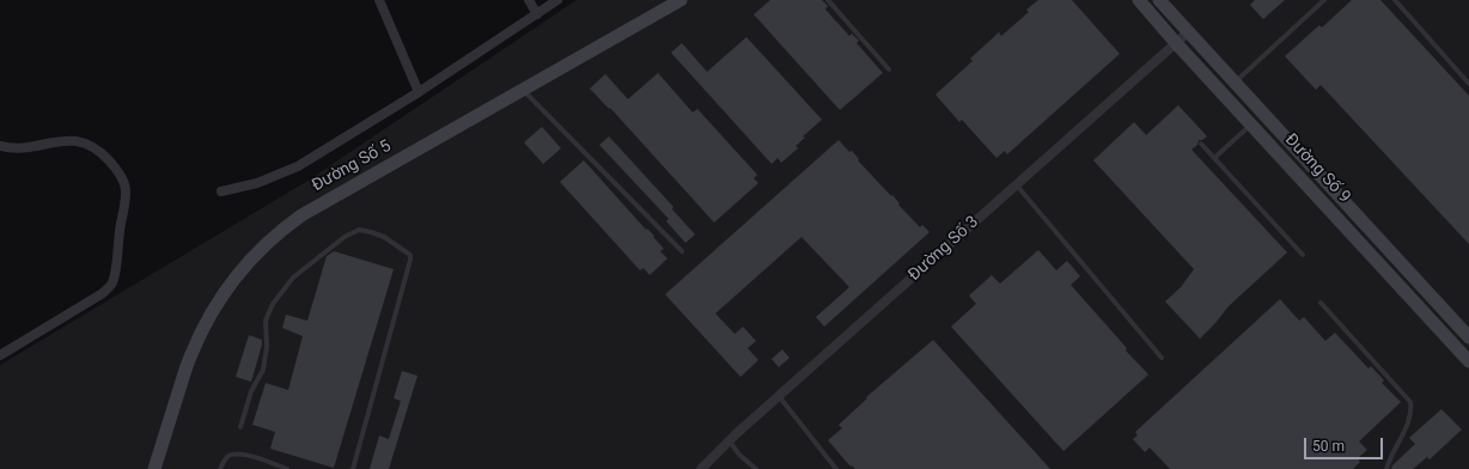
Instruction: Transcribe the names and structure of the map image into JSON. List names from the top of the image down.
{
  "streets": {
    "street": ["Đường Số 5", "Đường Số 9", "Đường Số 3"]
  },
  "crossings": [
    ["Đường Số 9", "Đường Số 3"]
  ],
  "scale_bar": "50 m"
}
